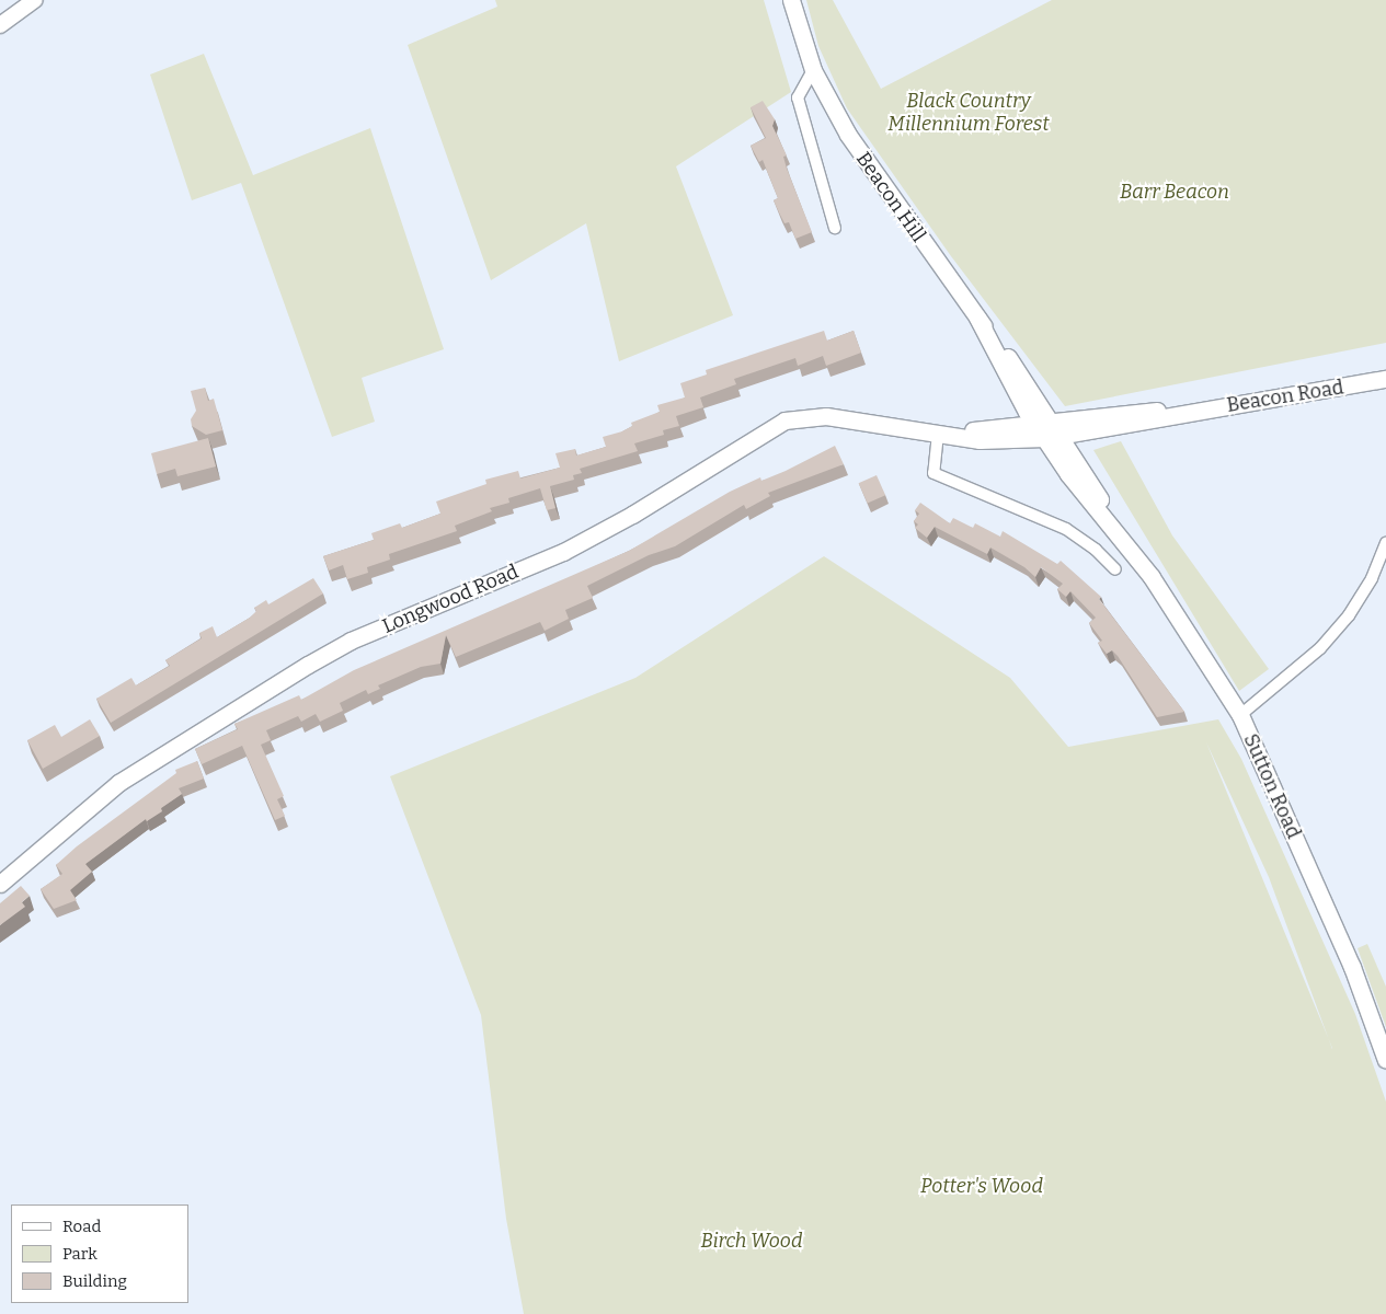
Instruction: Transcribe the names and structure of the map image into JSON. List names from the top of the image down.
{
  "streets": {
    "main road": [
      "Beacon Hill",
      "Beacon Road",
      "Longwood Road",
      "Sutton Road"
    ]
  },
  "crossings": [
    ["Beacon Hill", "Beacon Road"],
    ["Beacon Hill", "Longwood Road"],
    ["Beacon Hill", "Sutton Road"],
    ["Beacon Road", "Longwood Road"],
    ["Beacon Road", "Sutton Road"],
    ["Longwood Road", "Sutton Road"]
  ],
  "parks": [
    "Black Country Millennium Forest",
    "Barr Beacon",
    "Potter's Wood",
    "Birch Wood"
  ],
  "legend": ["Road", "Park", "Building"]
}
